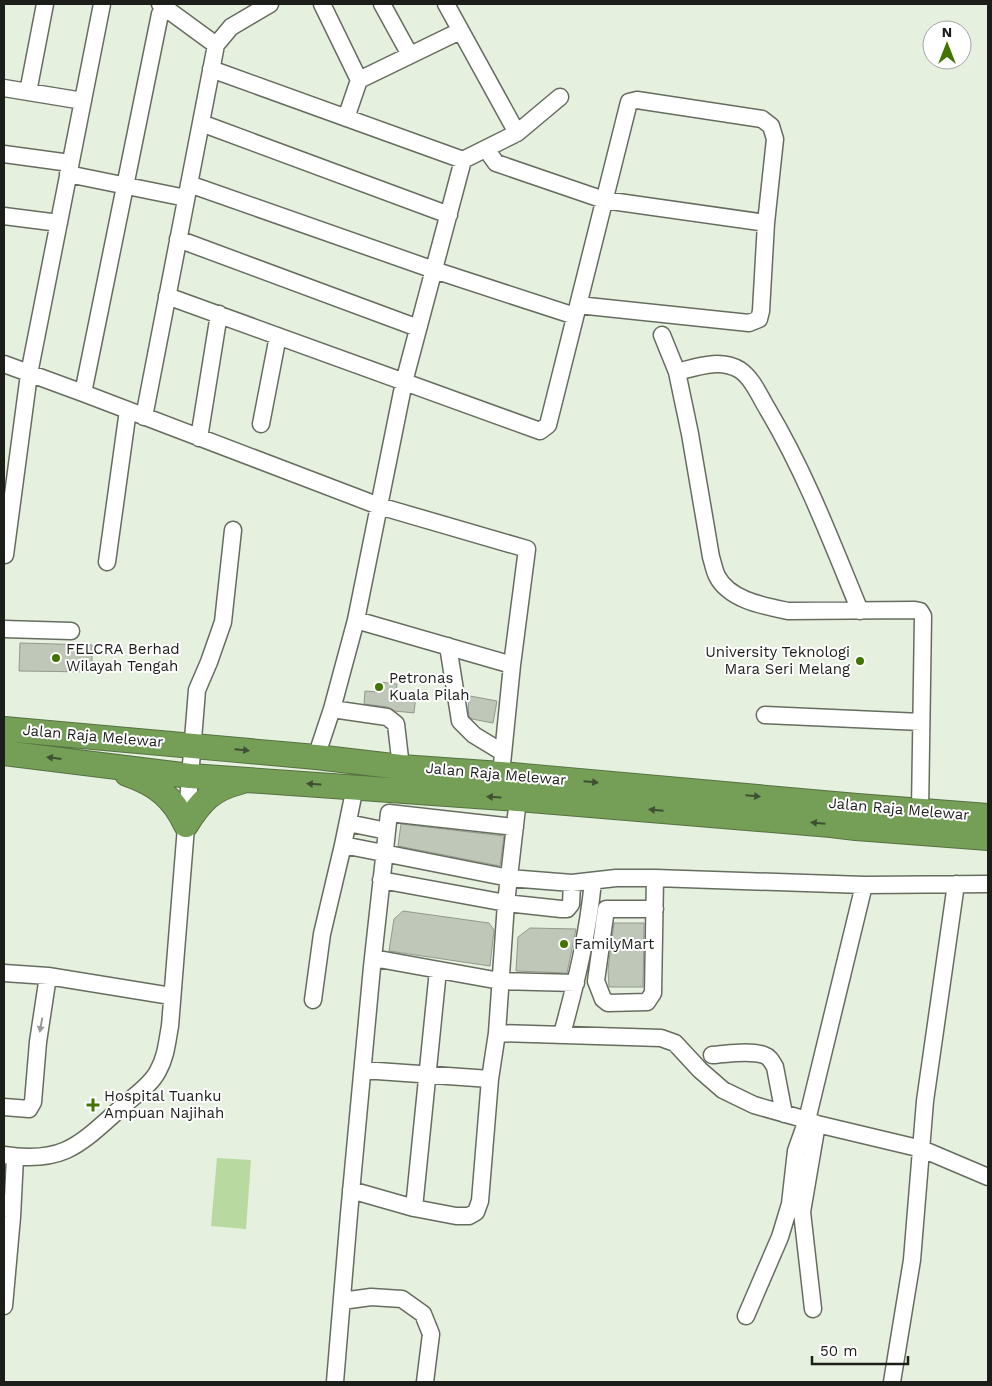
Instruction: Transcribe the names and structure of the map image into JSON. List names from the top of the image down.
{
  "streets": {
    "highway": ["Jalan Raja Melewar"]
  },
  "places": {
    "other": [
      "FELCRA Berhad Wilayah Tengah",
      "University Teknologi Mara Seri Melang",
      "Petronas Kuala Pilah",
      "FamilyMart"
    ],
    "health": ["Hospital Tuanku Ampuan Najihah"]
  },
  "scale_bar": "50 m",
  "north": "top"
}
